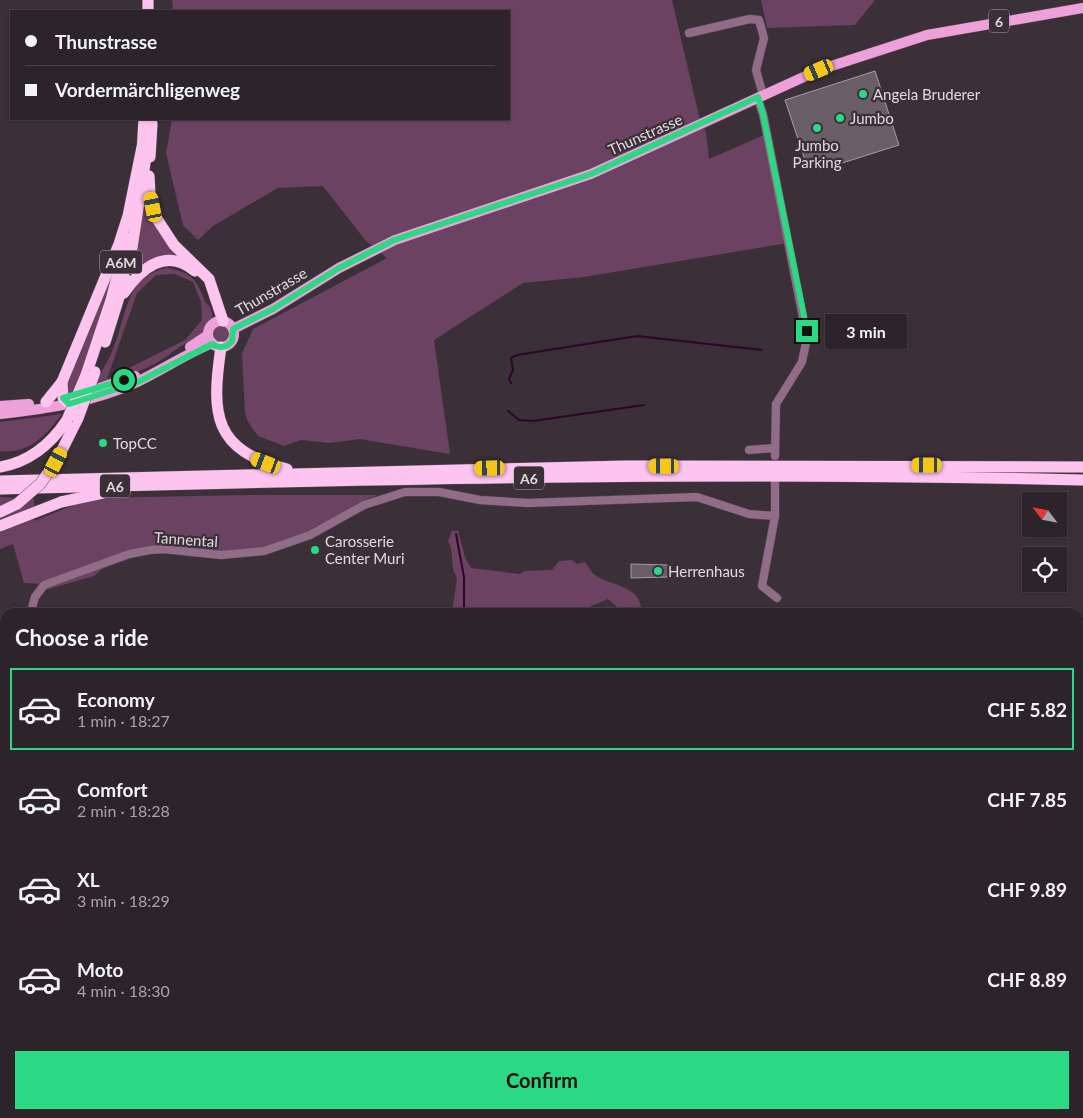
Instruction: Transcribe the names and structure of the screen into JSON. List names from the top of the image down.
{
  "streets": {
    "highway": ["A6M", "A6"],
    "main road": ["6", "Thunstrasse"],
    "street": ["Tannental"]
  },
  "places": [
    "Angela Bruderer",
    "Jumbo",
    "Jumbo Parking",
    "TopCC",
    "Carosserie Center Muri",
    "Herrenhaus"
  ],
  "north": "top left",
  "page": {
    "banner": ["Thunstrasse", "Vordermärchligenweg"],
    "bubble": "3 min",
    "heading": "Choose a ride",
    "list": [
      {
        "name": "Economy",
        "note": "1 min · 18:27",
        "value": "CHF 5.82"
      },
      {
        "name": "Comfort",
        "note": "2 min · 18:28",
        "value": "CHF 7.85"
      },
      {
        "name": "XL",
        "note": "3 min · 18:29",
        "value": "CHF 9.89"
      },
      {
        "name": "Moto",
        "note": "4 min · 18:30",
        "value": "CHF 8.89"
      }
    ],
    "buttons": "Confirm"
  }
}
